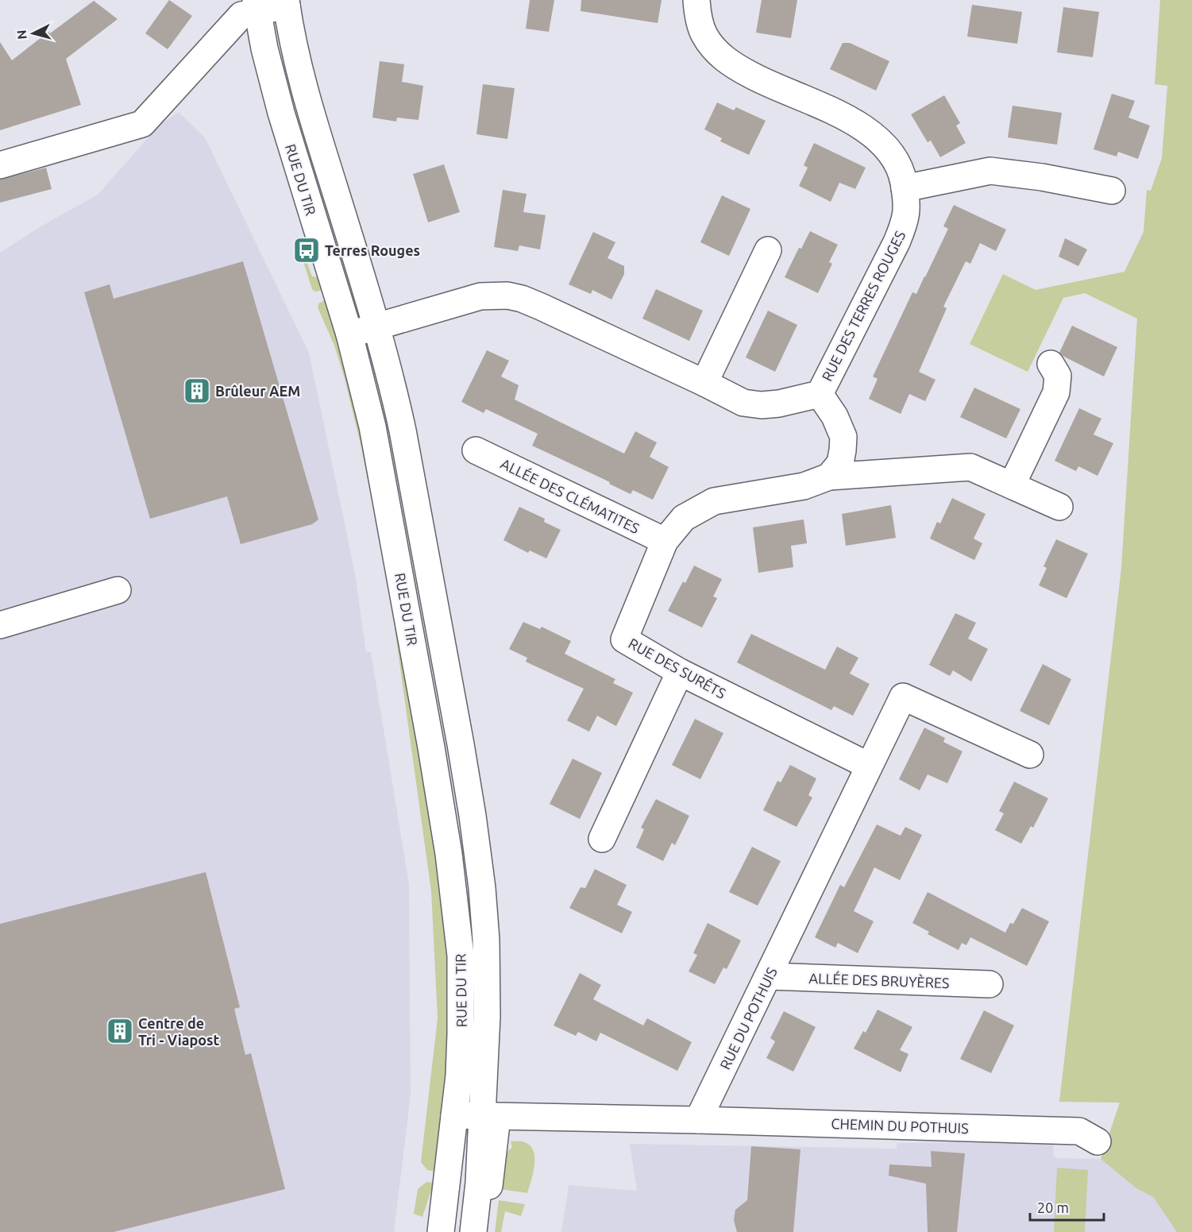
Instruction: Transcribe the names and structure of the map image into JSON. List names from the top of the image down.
{
  "streets": {
    "street": [
      "RUE DU TIR",
      "RUE DES TERRES ROUGES",
      "ALLÉE DES CLÉMATITES",
      "RUE DES SURÊTS",
      "ALLÉE DES BRUYÈRES",
      "RUE DU POTHUIS",
      "CHEMIN DU POTHUIS"
    ]
  },
  "crossings": [
    ["RUE DU TIR", "RUE DES TERRES ROUGES"],
    ["ALLÉE DES CLÉMATITES", "RUE DES SURÊTS"],
    ["RUE DES SURÊTS", "RUE DU POTHUIS"],
    ["ALLÉE DES BRUYÈRES", "RUE DU POTHUIS"],
    ["RUE DU POTHUIS", "CHEMIN DU POTHUIS"]
  ],
  "places": {
    "bus stop": ["Terres Rouges"],
    "building": ["Brûleur AEM", "Centre de Tri - Viapost"]
  },
  "scale_bar": "20 m",
  "north": "left"
}
